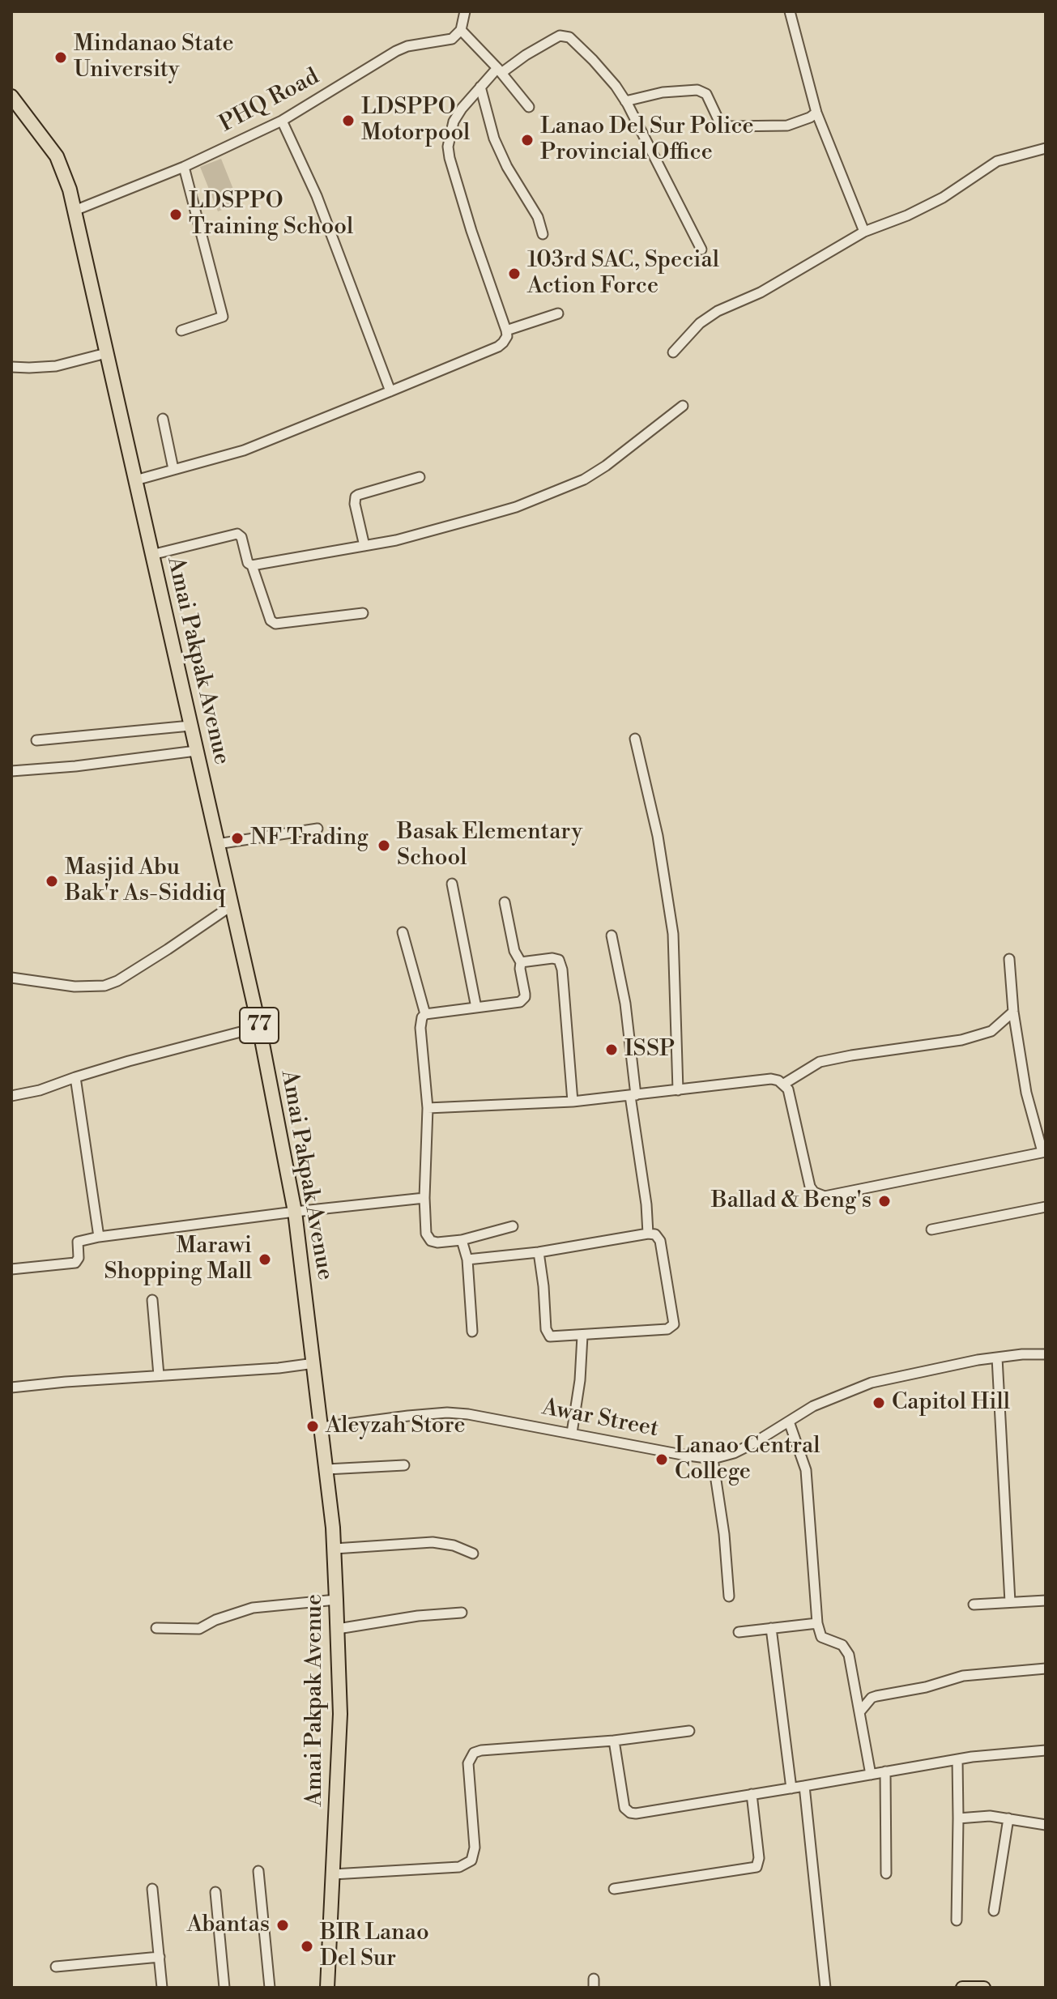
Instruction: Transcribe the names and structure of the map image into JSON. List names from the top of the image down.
{
  "streets": {
    "highway": ["Amai Pakpak Avenue", "77"],
    "street": ["PHQ Road", "Awar Street"]
  },
  "crossings": [
    ["PHQ Road", "Amai Pakpak Avenue"],
    ["Amai Pakpak Avenue", "Awar Street"]
  ],
  "places": [
    "Mindanao State University",
    "LDSPPO Motorpool",
    "Lanao Del Sur Police Provincial Office",
    "LDSPPO Training School",
    "103rd SAC, Special Action Force",
    "NF Trading",
    "Basak Elementary School",
    "Masjid Abu Bak'r As-Siddiq",
    "ISSP",
    "Ballad & Beng's",
    "Marawi Shopping Mall",
    "Capitol Hill",
    "Aleyzah Store",
    "Lanao Central College",
    "Abantas",
    "BIR Lanao Del Sur"
  ]
}
